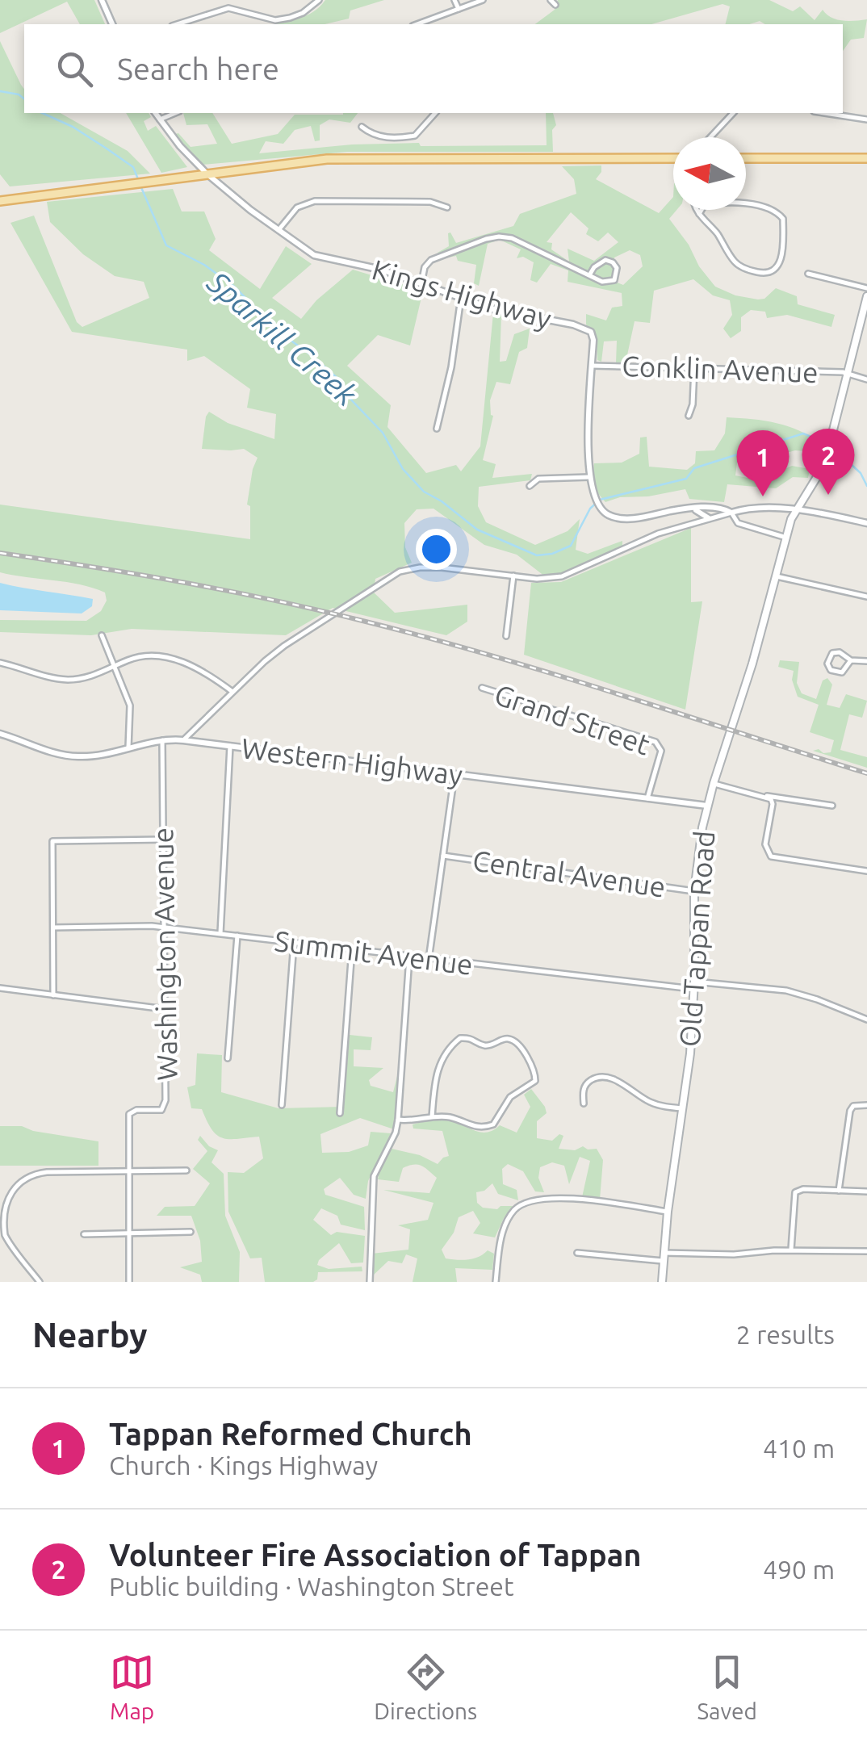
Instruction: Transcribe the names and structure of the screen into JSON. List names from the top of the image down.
{
  "streets": {
    "main road": ["Old Tappan Road"],
    "street": [
      "Kings Highway",
      "Conklin Avenue",
      "Grand Street",
      "Western Highway",
      "Central Avenue",
      "Summit Avenue",
      "Washington Avenue"
    ]
  },
  "crossings": [
    ["Kings Highway", "Conklin Avenue"],
    ["Kings Highway", "Old Tappan Road"],
    ["Conklin Avenue", "Old Tappan Road"],
    ["Grand Street", "Western Highway"],
    ["Western Highway", "Old Tappan Road"],
    ["Western Highway", "Washington Avenue"],
    ["Central Avenue", "Old Tappan Road"],
    ["Old Tappan Road", "Summit Avenue"],
    ["Summit Avenue", "Washington Avenue"]
  ],
  "water": ["Sparkill Creek"],
  "north": "left",
  "page": {
    "search": "Search here",
    "pins": ["2", "1"],
    "heading": ["Nearby", "2 results"],
    "list": [
      {
        "mark": "1",
        "name": "Tappan Reformed Church",
        "note": "Church · Kings Highway",
        "value": "410 m"
      },
      {
        "mark": "2",
        "name": "Volunteer Fire Association of Tappan",
        "note": "Public building · Washington Street",
        "value": "490 m"
      }
    ],
    "nav": ["Map", "Directions", "Saved"]
  }
}
